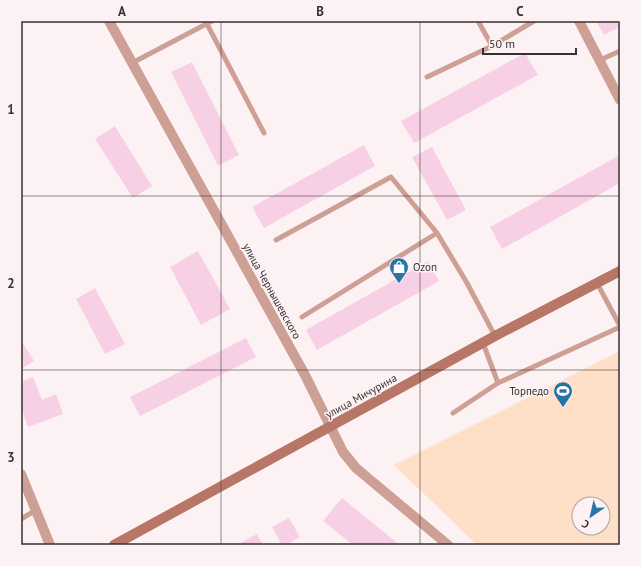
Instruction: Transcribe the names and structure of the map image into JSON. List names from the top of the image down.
{
  "streets": {
    "main road": ["улица Мичурина"],
    "street": ["улица Чернышевского"]
  },
  "crossings": [
    ["улица Чернышевского", "улица Мичурина"]
  ],
  "places": {
    "shop": ["Ozon"],
    "sports": ["Торпедо"]
  },
  "scale_bar": "50 m",
  "north": "bottom left",
  "grid": {
    "columns": ["A", "B", "C"],
    "rows": ["1", "2", "3"]
  }
}
